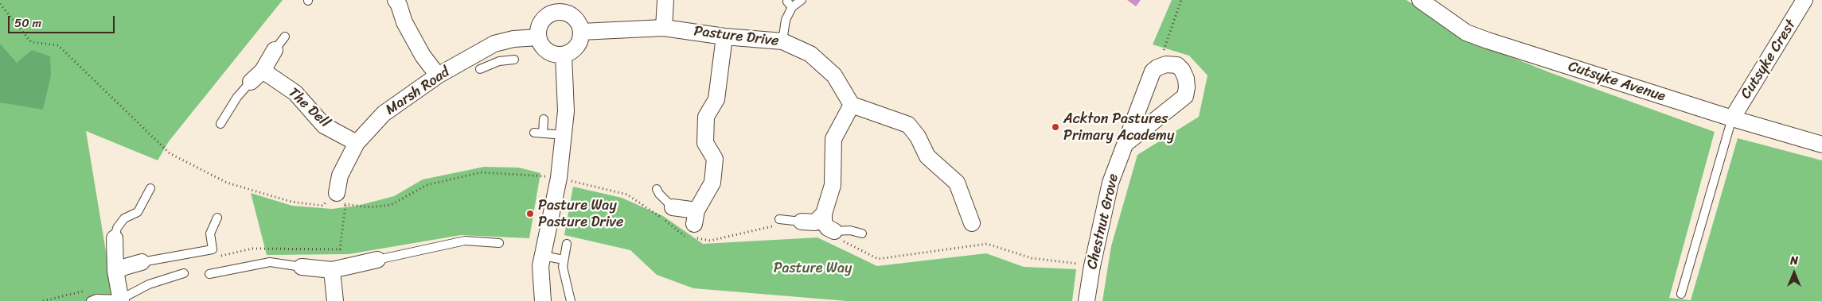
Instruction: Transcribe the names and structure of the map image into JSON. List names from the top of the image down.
{
  "streets": {
    "street": [
      "Pasture Drive",
      "Cutsyke Crest",
      "Cutsyke Avenue",
      "Marsh Road",
      "The Dell",
      "Chestnut Grove"
    ]
  },
  "crossings": [
    ["Pasture Drive", "Marsh Road"],
    ["Cutsyke Crest", "Cutsyke Avenue"],
    ["Marsh Road", "The Dell"]
  ],
  "parks": ["Pasture Way"],
  "places": ["Ackton Pastures Primary Academy", "Pasture Way Pasture Drive"],
  "scale_bar": "50 m",
  "north": "top"
}
